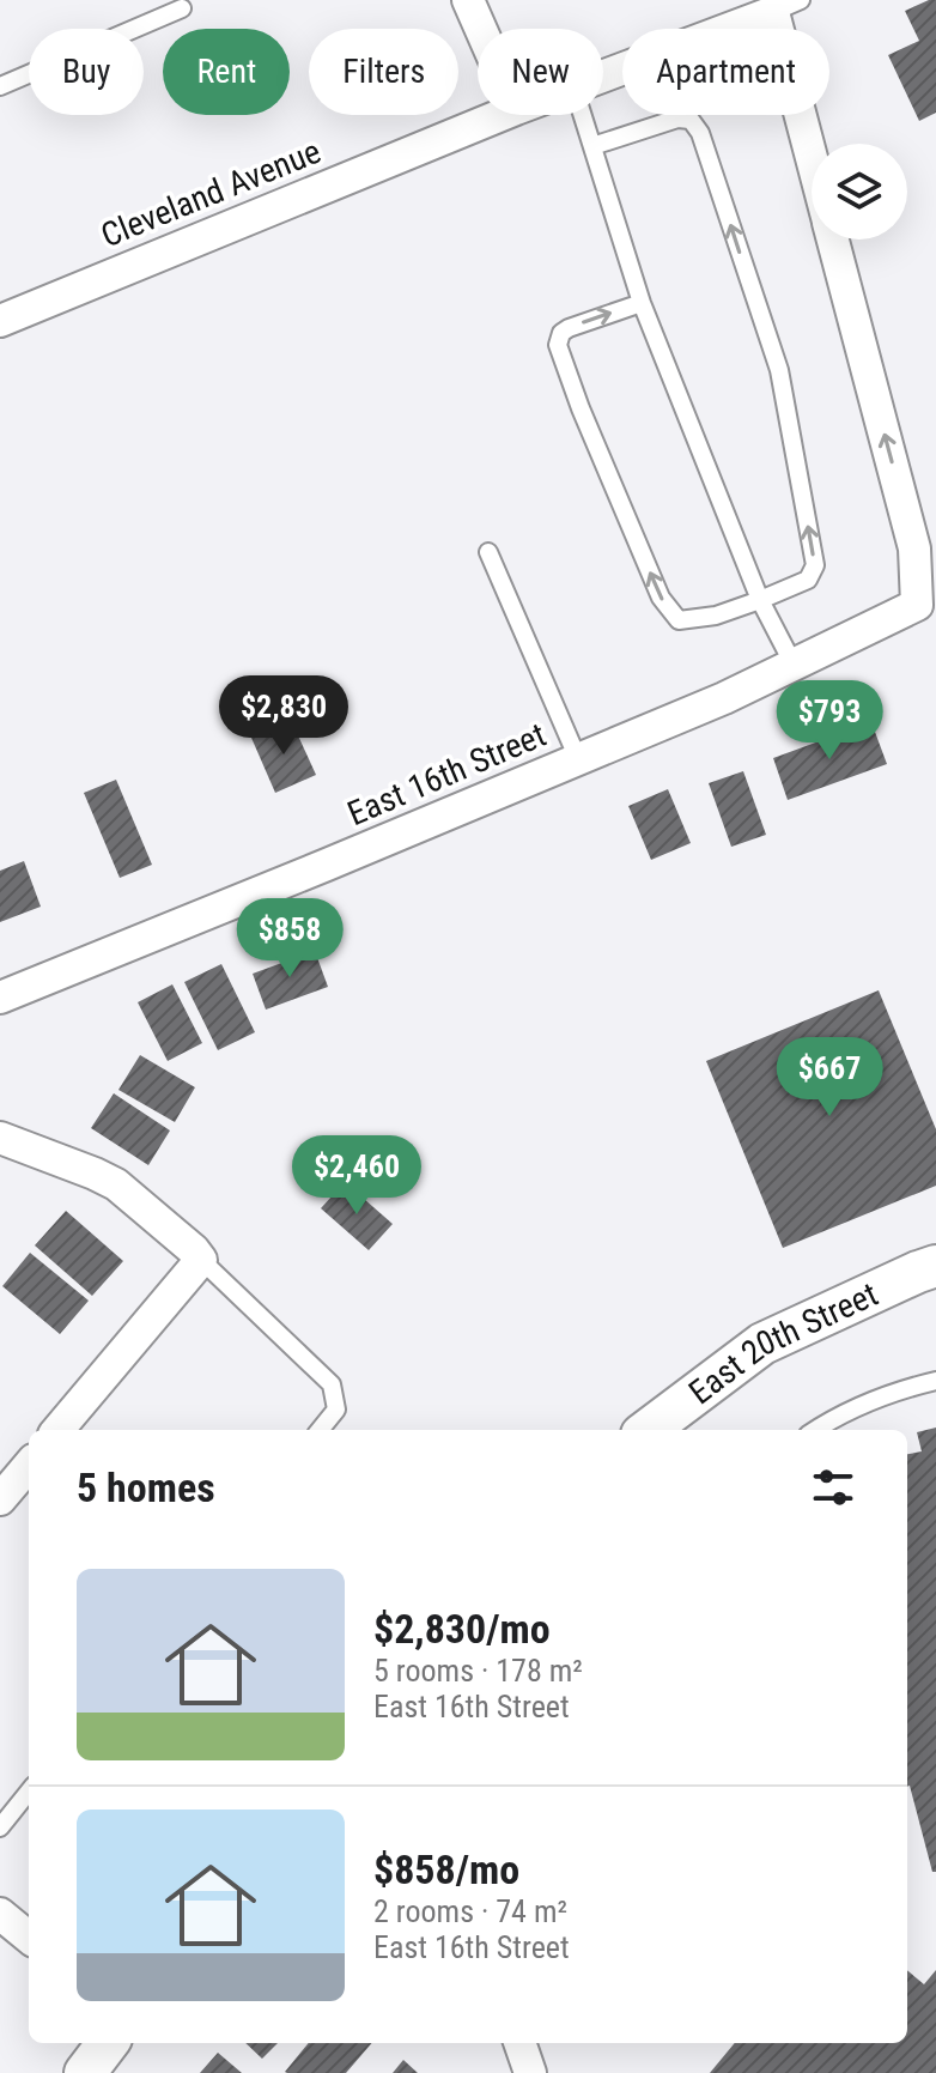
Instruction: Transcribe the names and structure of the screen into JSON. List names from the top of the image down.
{
  "streets": {
    "street": ["Cleveland Avenue", "East 16th Street", "East 20th Street"]
  },
  "page": {
    "chip": [
      "Buy",
      "Rent",
      "Filters",
      "New",
      "Apartment"
    ],
    "price": [
      "$2,830",
      "$793",
      "$858",
      "$667",
      "$2,460"
    ],
    "heading": "5 homes",
    "list": [
      {
        "name": "$2,830/mo",
        "note": "5 rooms · 178 m² · East 16th Street"
      },
      {
        "name": "$858/mo",
        "note": "2 rooms · 74 m² · East 16th Street"
      }
    ]
  }
}
